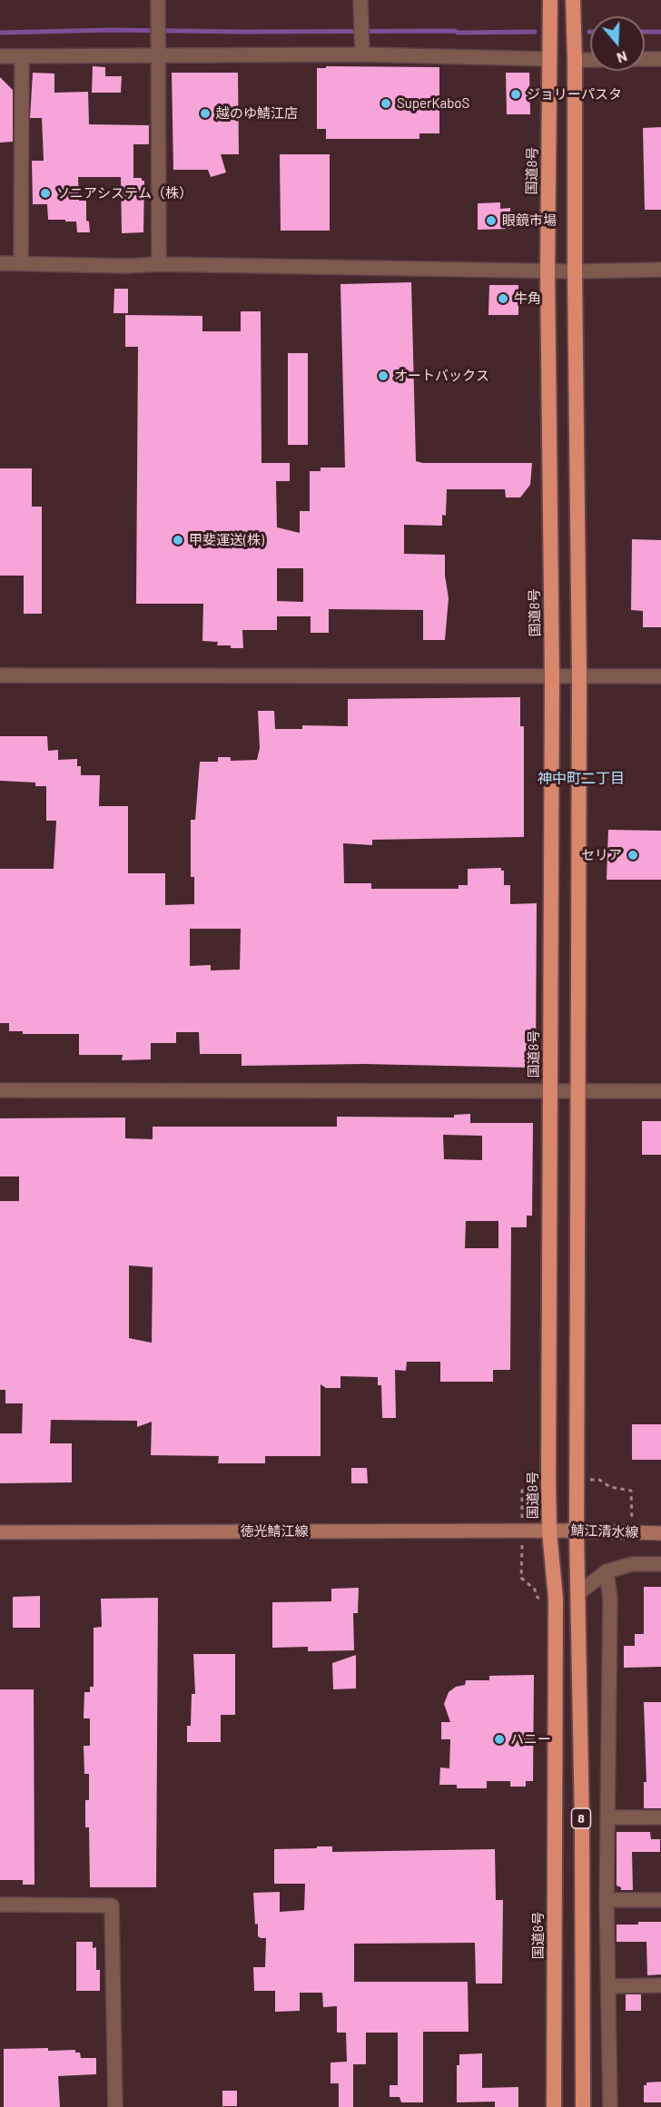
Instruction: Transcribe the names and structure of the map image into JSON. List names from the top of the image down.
{
  "streets": {
    "highway": ["国道8号", "8"],
    "main road": ["徳光鯖江線", "鯖江清水線"]
  },
  "crossings": [
    ["国道8号", "徳光鯖江線"],
    ["国道8号", "鯖江清水線"],
    ["徳光鯖江線", "鯖江清水線"],
    ["鯖江清水線", "8"]
  ],
  "districts": ["神中町二丁目"],
  "places": [
    "ジョリーパスタ",
    "SuperKaboS",
    "越のゆ鯖江店",
    "ソニアシステム（株）",
    "眼鏡市場",
    "牛角",
    "オートバックス",
    "甲斐運送(株)",
    "セリア",
    "ハニー"
  ],
  "north": "bottom"
}
